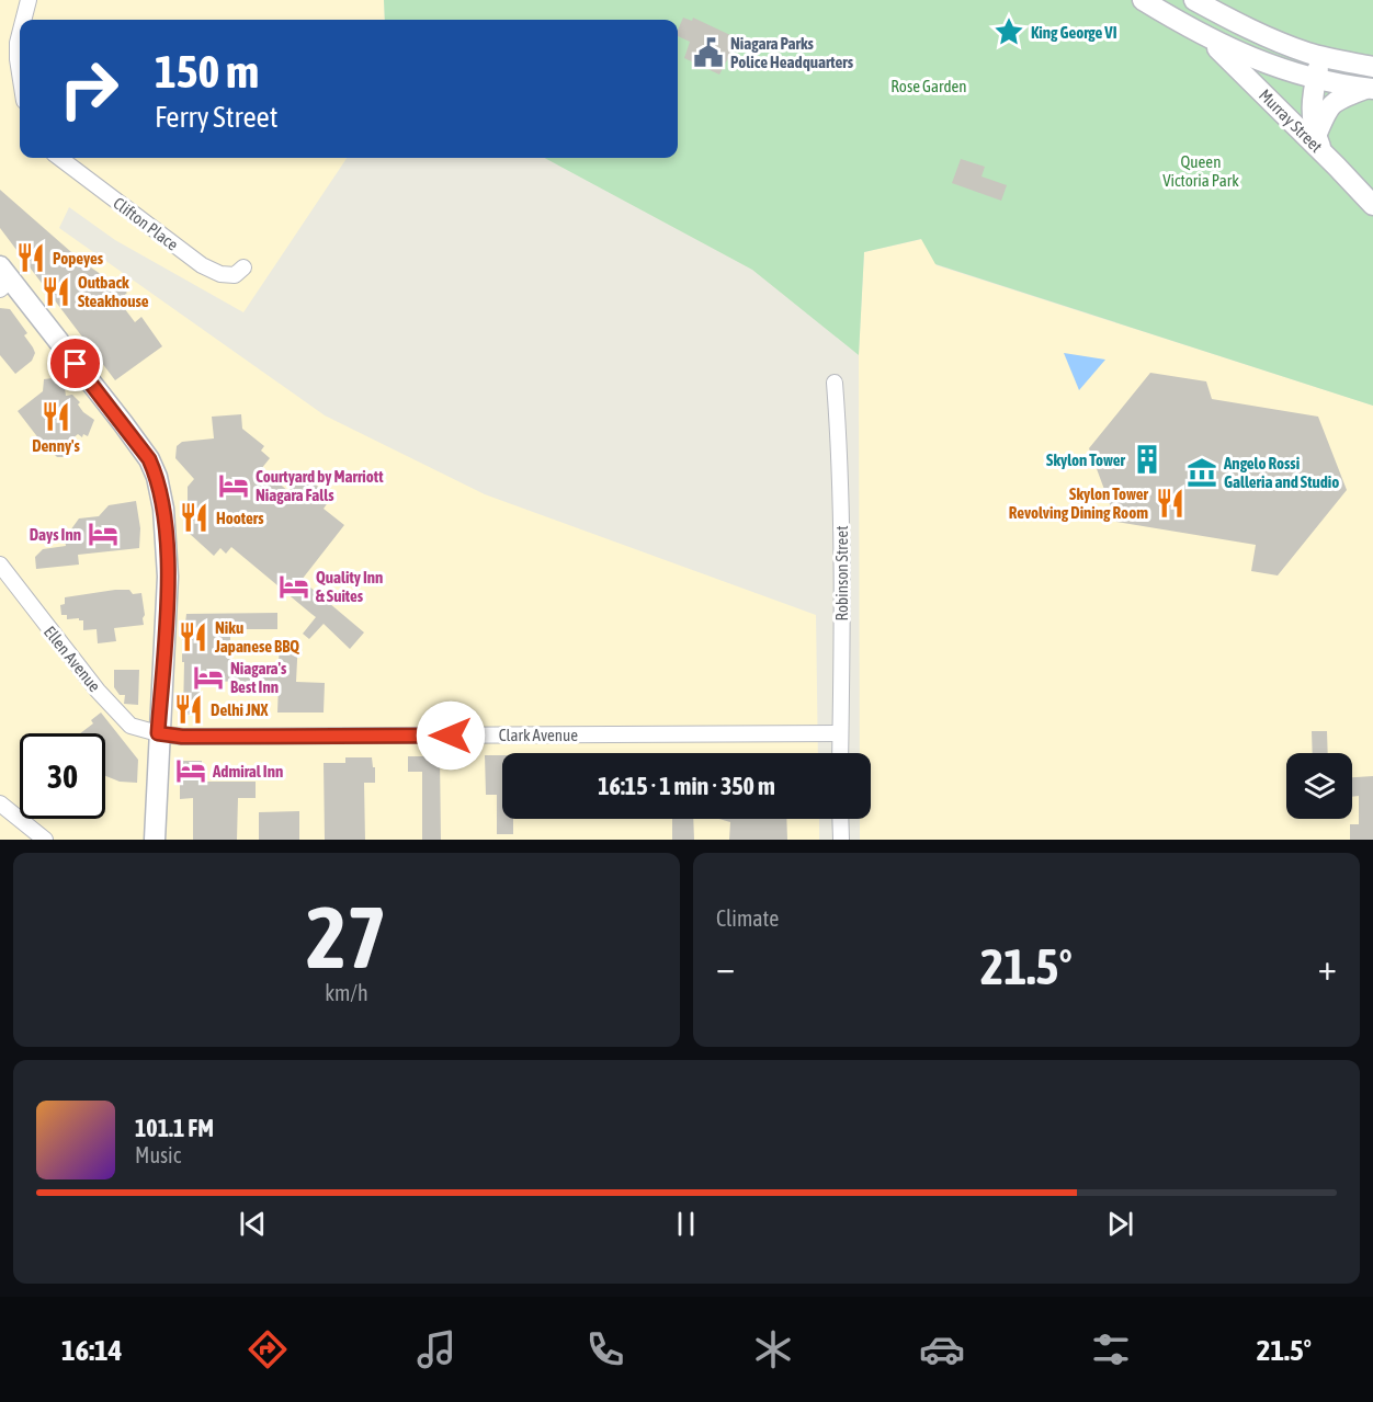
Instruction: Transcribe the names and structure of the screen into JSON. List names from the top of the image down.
{
  "streets": {
    "main road": ["Murray Street"],
    "street": [
      "Clifton Place",
      "Robinson Street",
      "Ellen Avenue",
      "Clark Avenue"
    ]
  },
  "crossings": [
    ["Robinson Street", "Clark Avenue"],
    ["Ellen Avenue", "Clark Avenue"]
  ],
  "parks": ["Rose Garden", "Queen Victoria Park"],
  "places": {
    "place": ["King George VI"],
    "public building": ["Niagara Parks Police Headquarters"],
    "restaurant": [
      "Popeyes",
      "Outback Steakhouse",
      "Denny's",
      "Skylon Tower Revolving Dining Room",
      "Hooters",
      "Niku Japanese BBQ",
      "Delhi JNX"
    ],
    "building": ["Skylon Tower"],
    "museum": ["Angelo Rossi Galleria and Studio"],
    "hotel": [
      "Courtyard by Marriott Niagara Falls",
      "Days Inn",
      "Quality Inn & Suites",
      "Niagara's Best Inn",
      "Admiral Inn"
    ]
  },
  "page": {
    "turn": ["150 m", "Ferry Street"],
    "limit": "30",
    "trip": "16:15 · 1 min · 350 m",
    "tile": [
      ["27", "km/h"],
      "Climate"
    ],
    "heat": ["−", "21.5°", "+"],
    "song": ["101.1 FM", "Music"],
    "tabs": ["16:14", "21.5°"]
  }
}
